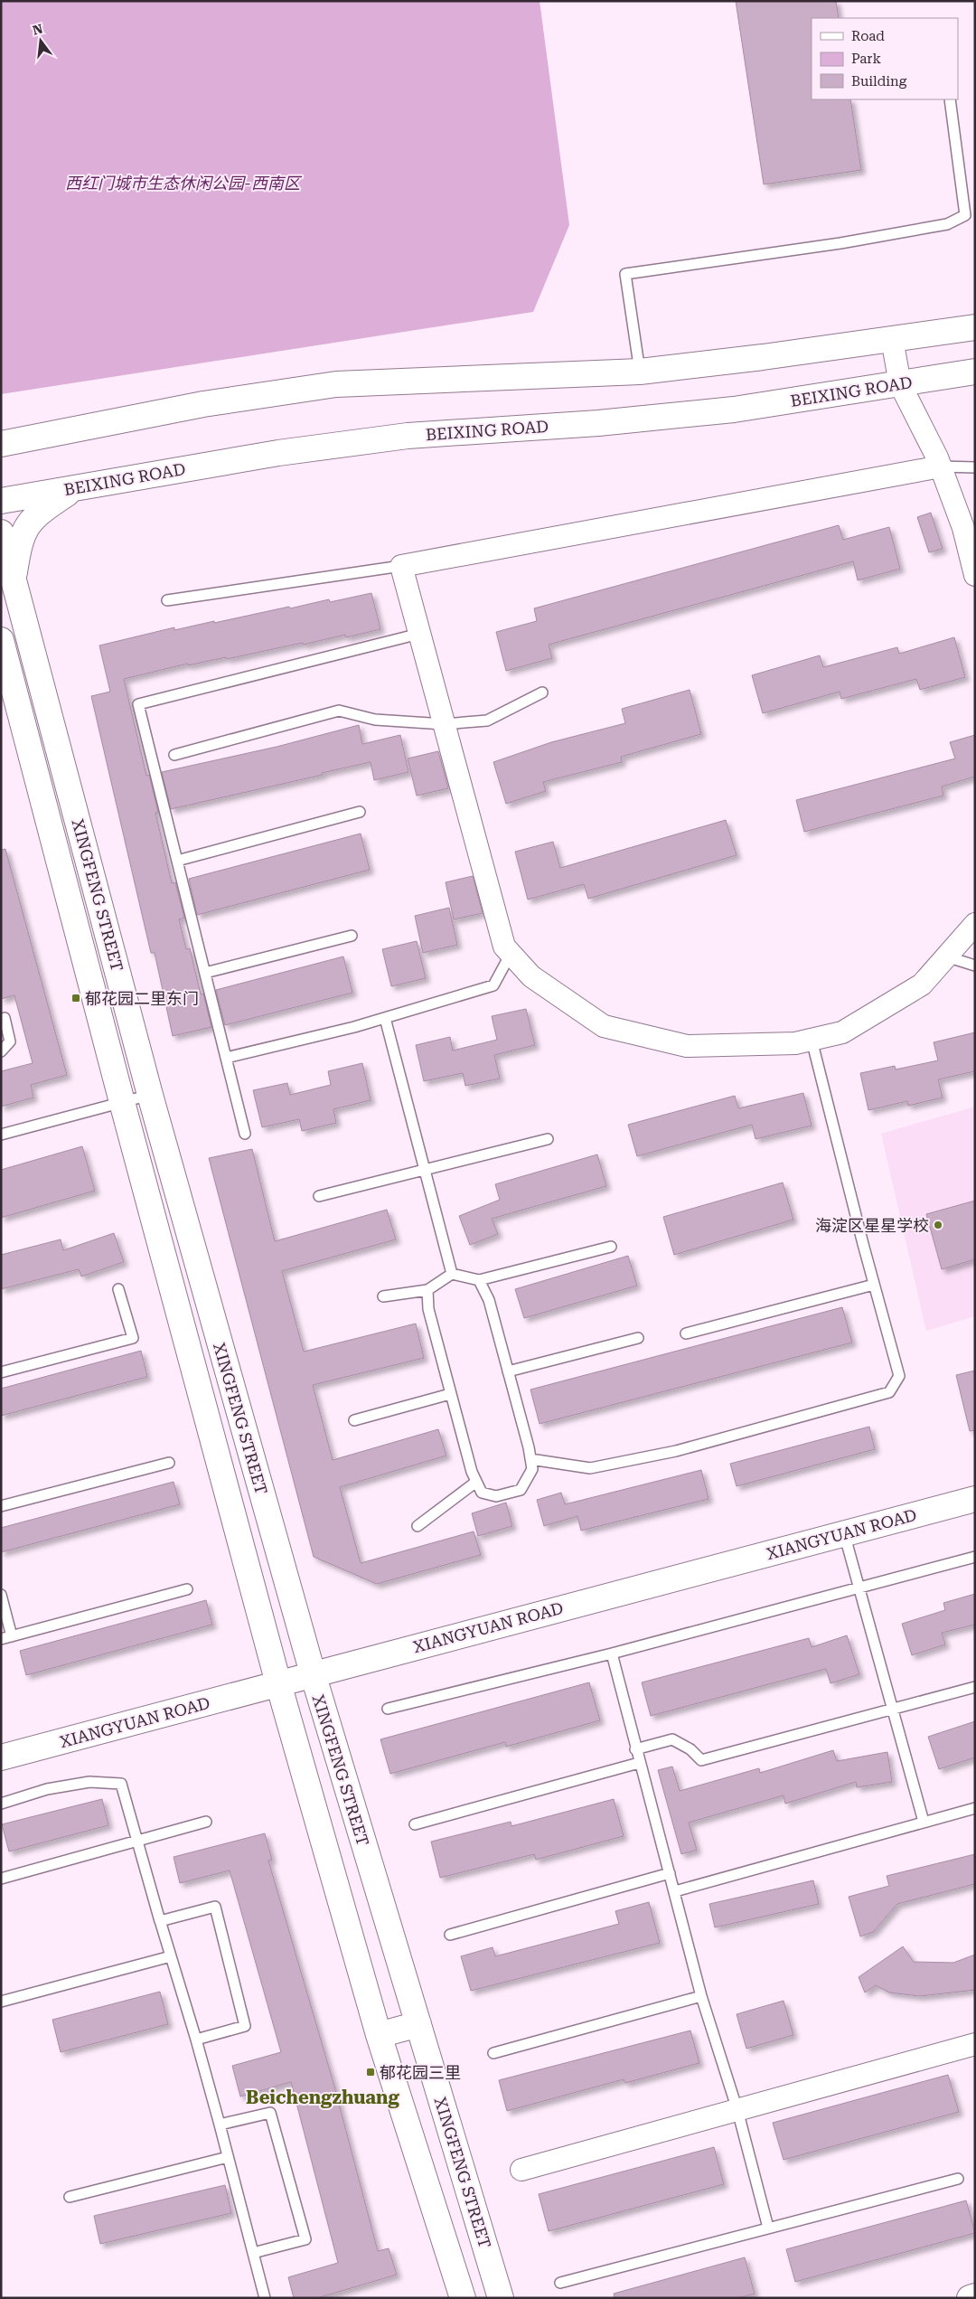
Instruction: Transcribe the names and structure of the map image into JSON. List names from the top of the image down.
{
  "streets": {
    "main road": ["BEIXING ROAD", "XINGFENG STREET", "XIANGYUAN ROAD"]
  },
  "crossings": [
    ["XINGFENG STREET", "XIANGYUAN ROAD"]
  ],
  "districts": ["Beichengzhuang"],
  "parks": ["西红门城市生态休闲公园-西南区"],
  "places": {
    "transit": ["郁花园二里东门", "郁花园三里"],
    "other": ["海淀区星星学校"]
  },
  "legend": ["Road", "Park", "Building"],
  "north": "top"
}
